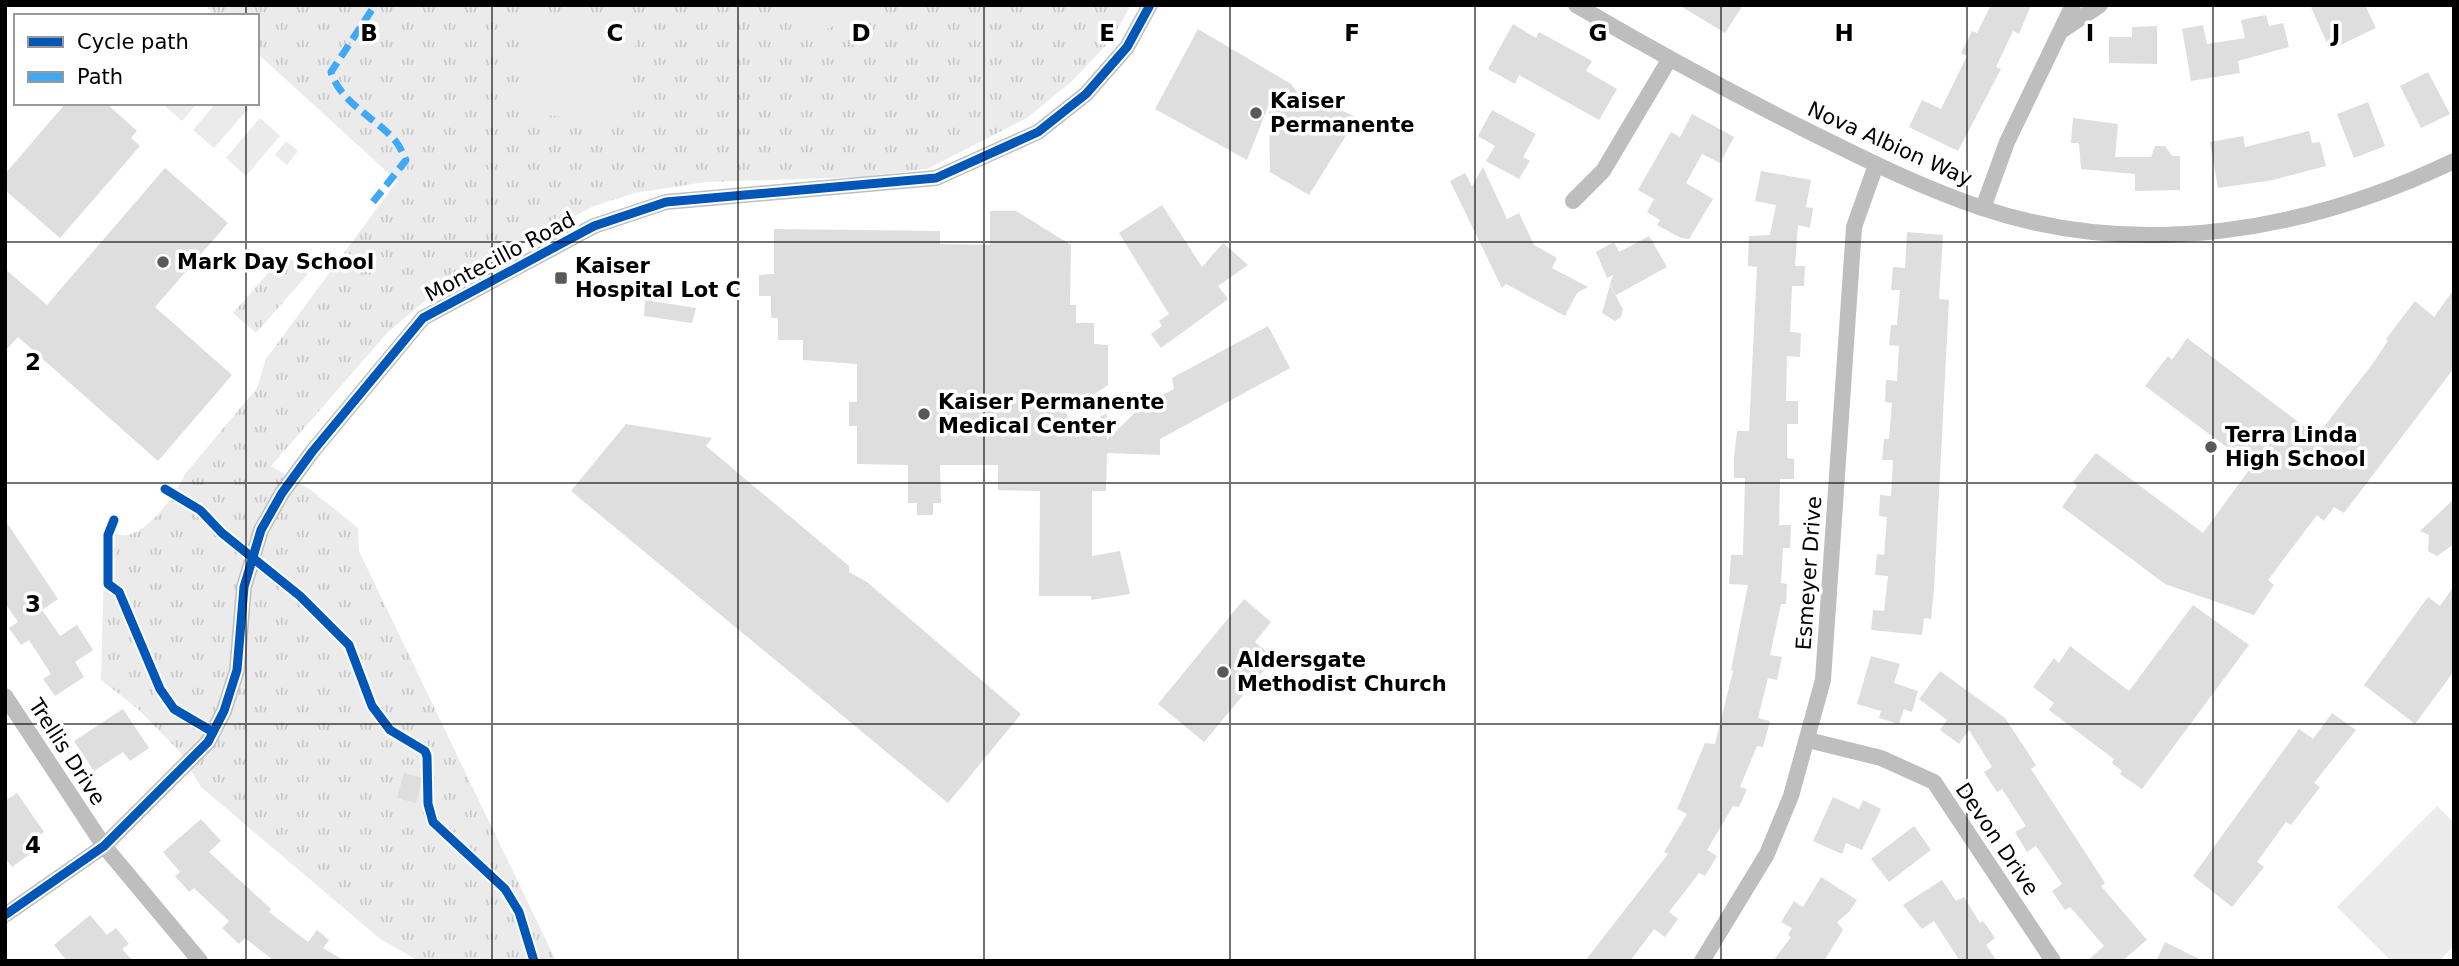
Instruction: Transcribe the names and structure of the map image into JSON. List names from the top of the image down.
{
  "streets": {
    "street": [
      "Nova Albion Way",
      "Montecillo Road",
      "Esmeyer Drive",
      "Trellis Drive",
      "Devon Drive"
    ]
  },
  "crossings": [
    ["Nova Albion Way", "Esmeyer Drive"],
    ["Montecillo Road", "Trellis Drive"],
    ["Esmeyer Drive", "Devon Drive"]
  ],
  "places": {
    "other": [
      "Kaiser Permanente",
      "Mark Day School",
      "Kaiser Permanente Medical Center",
      "Terra Linda High School",
      "Aldersgate Methodist Church"
    ],
    "transit": ["Kaiser Hospital Lot C"]
  },
  "legend": ["Cycle path", "Path"],
  "grid": {
    "columns": [
      "B",
      "C",
      "D",
      "E",
      "F",
      "G",
      "H",
      "I",
      "J"
    ],
    "rows": ["2", "3", "4"]
  }
}
